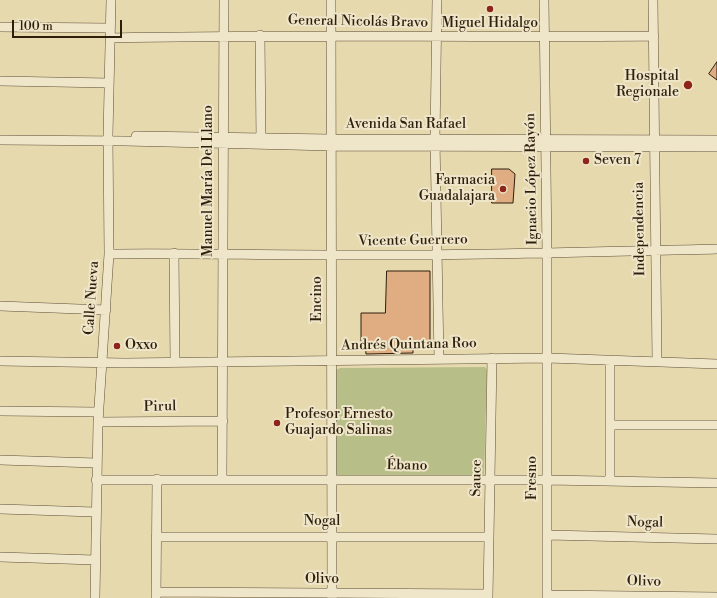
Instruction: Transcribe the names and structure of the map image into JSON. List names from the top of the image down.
{
  "streets": {
    "street": [
      "General Nicolás Bravo",
      "Avenida San Rafael",
      "Ignacio López Rayón",
      "Manuel María Del Llano",
      "Independencia",
      "Vicente Guerrero",
      "Calle Nueva",
      "Encino",
      "Andrés Quintana Roo",
      "Pirul",
      "Ébano",
      "Sauce",
      "Fresno",
      "Nogal",
      "Olivo"
    ]
  },
  "crossings": [
    ["General Nicolás Bravo", "Ignacio López Rayón"],
    ["General Nicolás Bravo", "Manuel María Del Llano"],
    ["General Nicolás Bravo", "Independencia"],
    ["General Nicolás Bravo", "Calle Nueva"],
    ["General Nicolás Bravo", "Encino"],
    ["Avenida San Rafael", "Ignacio López Rayón"],
    ["Avenida San Rafael", "Manuel María Del Llano"],
    ["Avenida San Rafael", "Independencia"],
    ["Avenida San Rafael", "Calle Nueva"],
    ["Avenida San Rafael", "Encino"],
    ["Ignacio López Rayón", "Vicente Guerrero"],
    ["Ignacio López Rayón", "Andrés Quintana Roo"],
    ["Ignacio López Rayón", "Fresno"],
    ["Manuel María Del Llano", "Vicente Guerrero"],
    ["Manuel María Del Llano", "Andrés Quintana Roo"],
    ["Manuel María Del Llano", "Pirul"],
    ["Manuel María Del Llano", "Ébano"],
    ["Independencia", "Vicente Guerrero"],
    ["Independencia", "Andrés Quintana Roo"],
    ["Vicente Guerrero", "Calle Nueva"],
    ["Vicente Guerrero", "Encino"],
    ["Calle Nueva", "Andrés Quintana Roo"],
    ["Calle Nueva", "Pirul"],
    ["Calle Nueva", "Ébano"],
    ["Encino", "Andrés Quintana Roo"],
    ["Encino", "Ébano"],
    ["Encino", "Nogal"],
    ["Encino", "Olivo"],
    ["Andrés Quintana Roo", "Sauce"],
    ["Andrés Quintana Roo", "Fresno"],
    ["Ébano", "Sauce"],
    ["Ébano", "Fresno"],
    ["Sauce", "Nogal"],
    ["Sauce", "Olivo"],
    ["Fresno", "Nogal"],
    ["Fresno", "Olivo"]
  ],
  "places": [
    "Miguel Hidalgo",
    "Hospital Regionale",
    "Seven 7",
    "Farmacia Guadalajara",
    "Oxxo",
    "Profesor Ernesto Guajardo Salinas"
  ],
  "scale_bar": "100 m"
}
